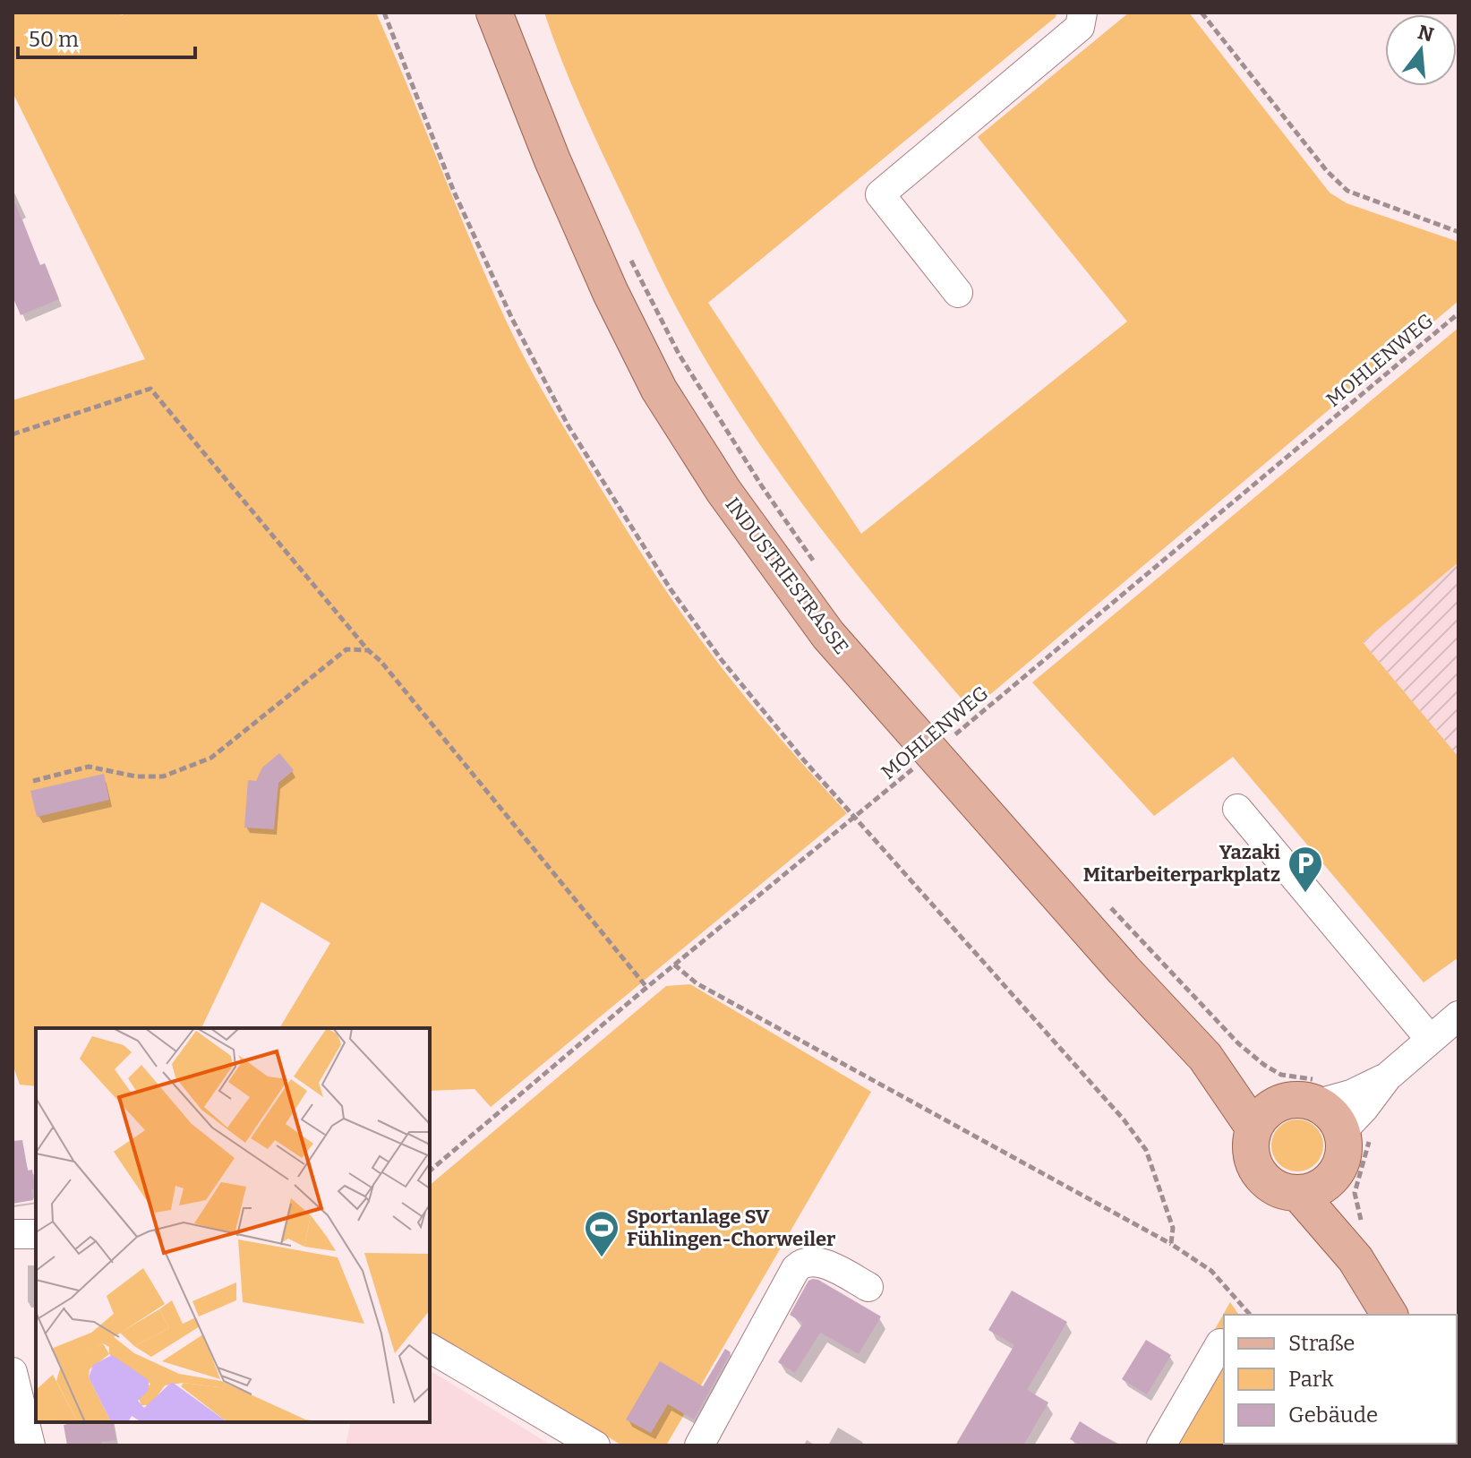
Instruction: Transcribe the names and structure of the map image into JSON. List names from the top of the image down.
{
  "streets": {
    "main road": ["INDUSTRIESTRASSE"],
    "path": ["MOHLENWEG"]
  },
  "crossings": [
    ["MOHLENWEG", "INDUSTRIESTRASSE"]
  ],
  "places": {
    "parking": ["Yazaki Mitarbeiterparkplatz"],
    "sports": ["Sportanlage SV Fühlingen-Chorweiler"]
  },
  "legend": ["Straße", "Park", "Gebäude"],
  "scale_bar": "50 m",
  "north": "top"
}
